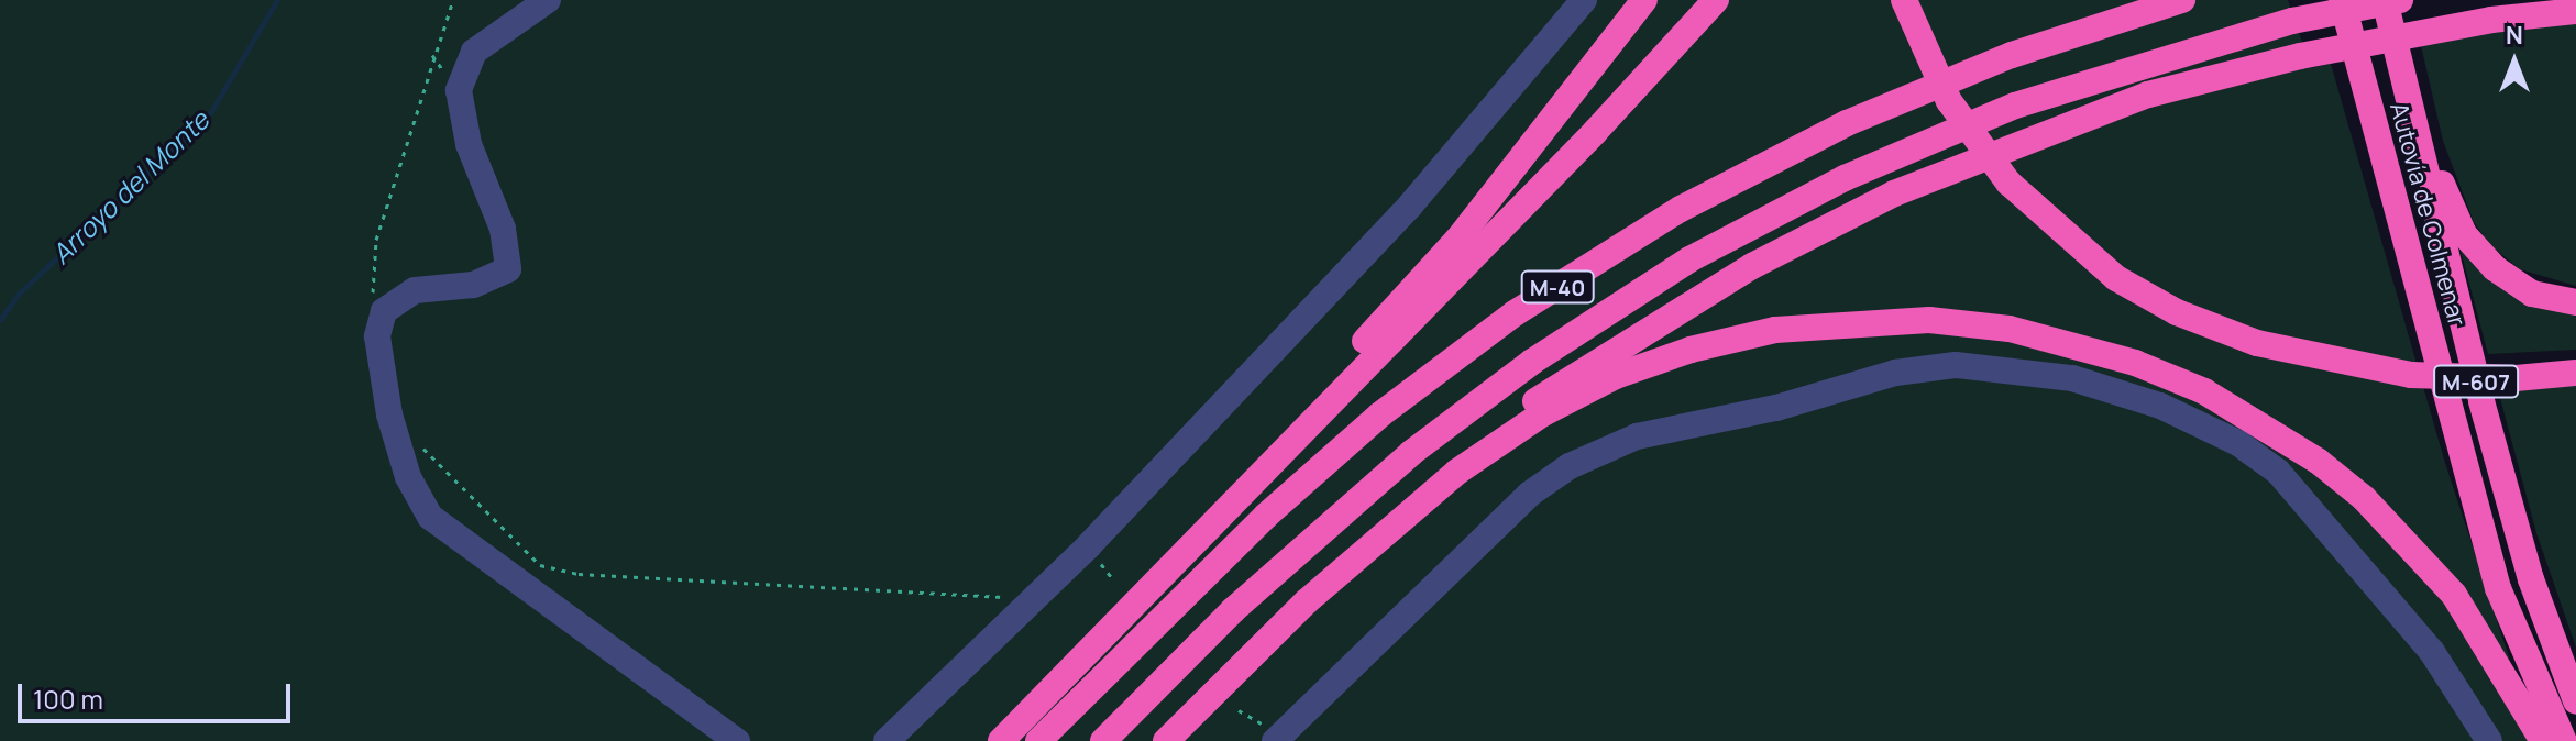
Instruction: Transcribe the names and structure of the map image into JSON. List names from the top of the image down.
{
  "streets": {
    "highway": ["Autovía de Colmenar", "M-40", "M-607"]
  },
  "water": ["Arroyo del Monte"],
  "scale_bar": "100 m",
  "north": "top"
}
